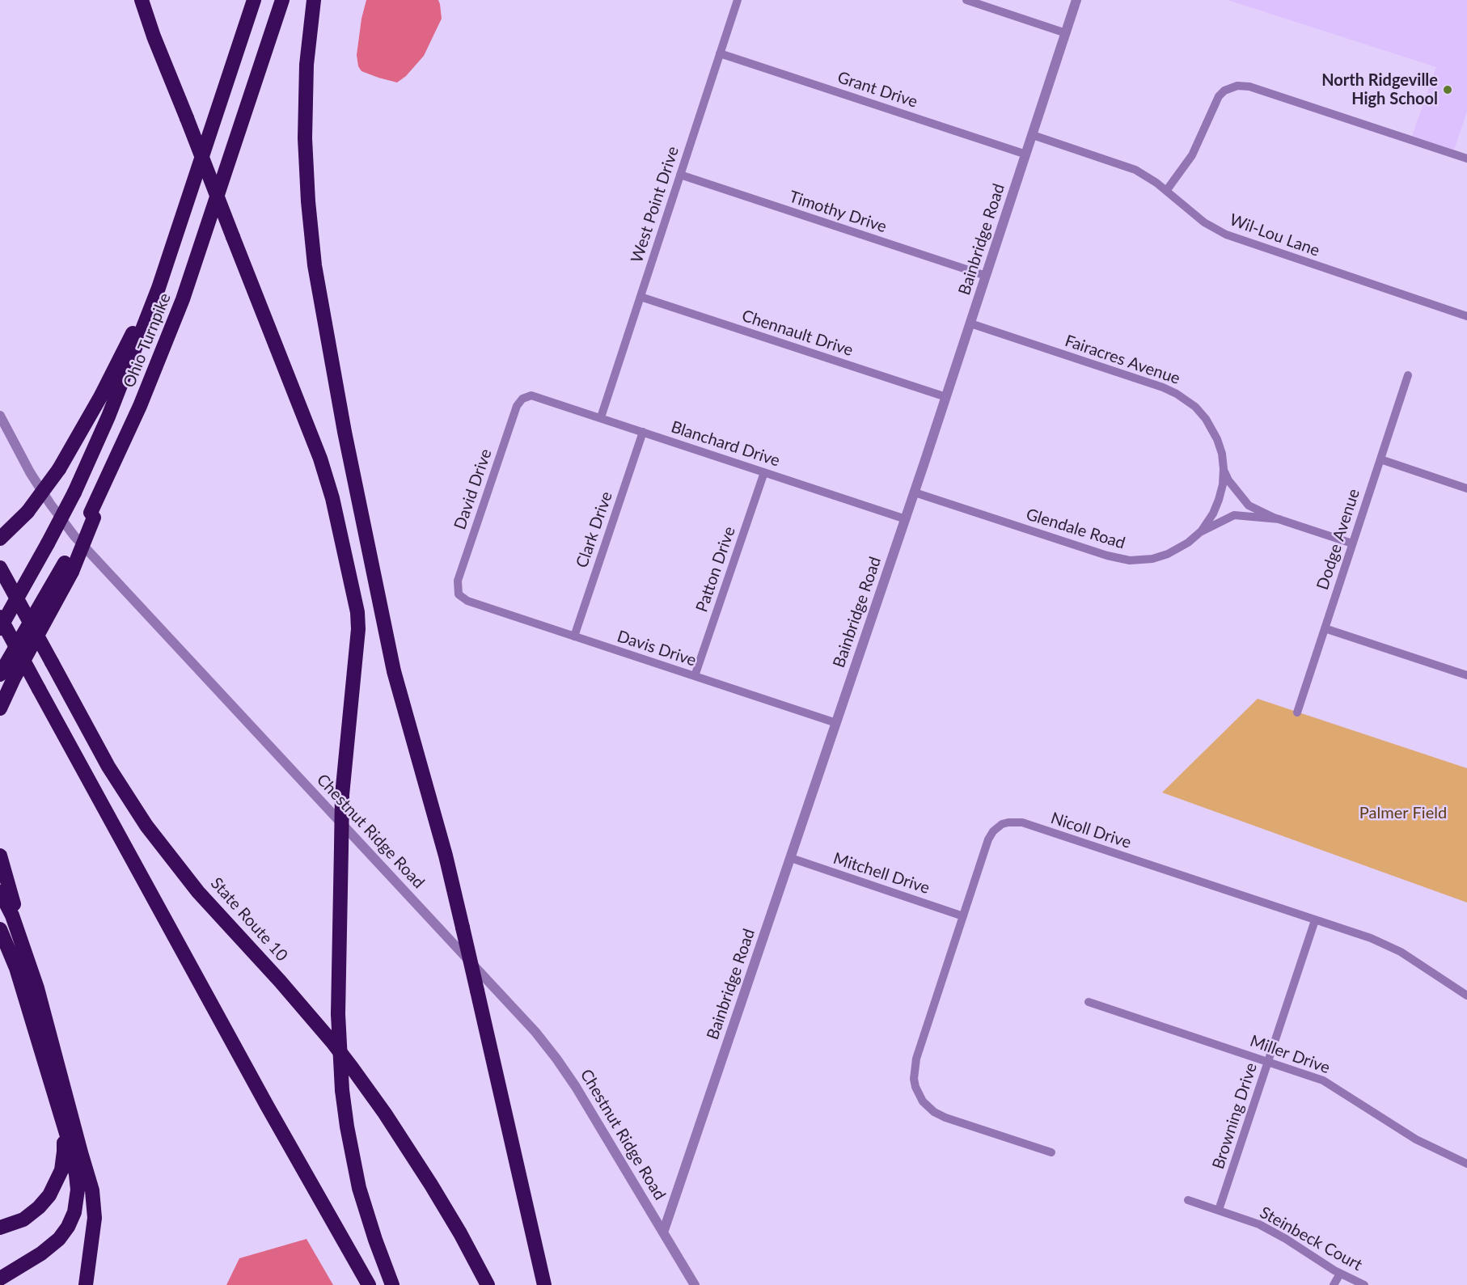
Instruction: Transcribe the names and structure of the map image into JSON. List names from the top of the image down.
{
  "streets": {
    "highway": ["Ohio Turnpike", "State Route 10"],
    "street": [
      "Grant Drive",
      "West Point Drive",
      "Timothy Drive",
      "Wil-Lou Lane",
      "Bainbridge Road",
      "Chennault Drive",
      "Fairacres Avenue",
      "Blanchard Drive",
      "David Drive",
      "Glendale Road",
      "Clark Drive",
      "Dodge Avenue",
      "Patton Drive",
      "Davis Drive",
      "Nicoll Drive",
      "Chestnut Ridge Road",
      "Mitchell Drive",
      "Miller Drive",
      "Browning Drive",
      "Steinbeck Court"
    ]
  },
  "crossings": [
    ["Grant Drive", "West Point Drive"],
    ["Grant Drive", "Bainbridge Road"],
    ["West Point Drive", "Timothy Drive"],
    ["West Point Drive", "Chennault Drive"],
    ["West Point Drive", "Blanchard Drive"],
    ["Timothy Drive", "Bainbridge Road"],
    ["Wil-Lou Lane", "Bainbridge Road"],
    ["Bainbridge Road", "Chennault Drive"],
    ["Bainbridge Road", "Fairacres Avenue"],
    ["Bainbridge Road", "Blanchard Drive"],
    ["Bainbridge Road", "Glendale Road"],
    ["Bainbridge Road", "Davis Drive"],
    ["Bainbridge Road", "Chestnut Ridge Road"],
    ["Bainbridge Road", "Mitchell Drive"],
    ["Fairacres Avenue", "Glendale Road"],
    ["Fairacres Avenue", "Dodge Avenue"],
    ["Blanchard Drive", "David Drive"],
    ["Blanchard Drive", "Clark Drive"],
    ["Blanchard Drive", "Patton Drive"],
    ["David Drive", "Davis Drive"],
    ["Clark Drive", "Davis Drive"],
    ["Patton Drive", "Davis Drive"],
    ["Nicoll Drive", "Mitchell Drive"],
    ["Nicoll Drive", "Browning Drive"],
    ["Miller Drive", "Browning Drive"],
    ["Browning Drive", "Steinbeck Court"]
  ],
  "parks": ["Palmer Field"],
  "places": ["North Ridgeville High School"]
}
